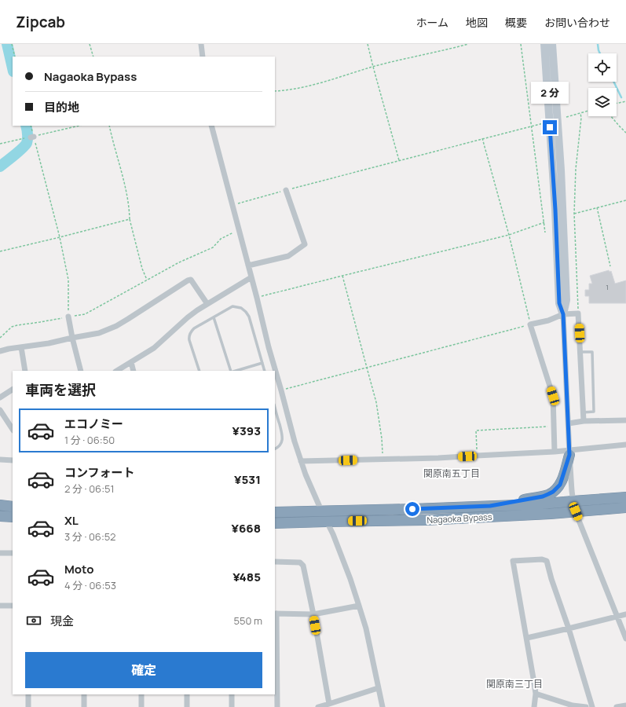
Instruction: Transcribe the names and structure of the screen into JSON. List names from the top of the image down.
{
  "streets": {
    "highway": ["Nagaoka Bypass"]
  },
  "districts": ["関原南五丁目", "関原南三丁目"],
  "house_numbers": ["1"],
  "page": {
    "header": "Zipcab",
    "nav": [
      "ホーム",
      "地図",
      "概要",
      "お問い合わせ"
    ],
    "banner": ["Nagaoka Bypass", "目的地"],
    "bubble": "2 分",
    "heading": "車両を選択",
    "list": [
      {
        "name": "エコノミー",
        "note": "1 分 · 06:50",
        "value": "¥393"
      },
      {
        "name": "コンフォート",
        "note": "2 分 · 06:51",
        "value": "¥531"
      },
      {
        "name": "XL",
        "note": "3 分 · 06:52",
        "value": "¥668"
      },
      {
        "name": "Moto",
        "note": "4 分 · 06:53",
        "value": "¥485"
      }
    ],
    "pay": ["現金", "550 m"],
    "buttons": "確定"
  }
}
